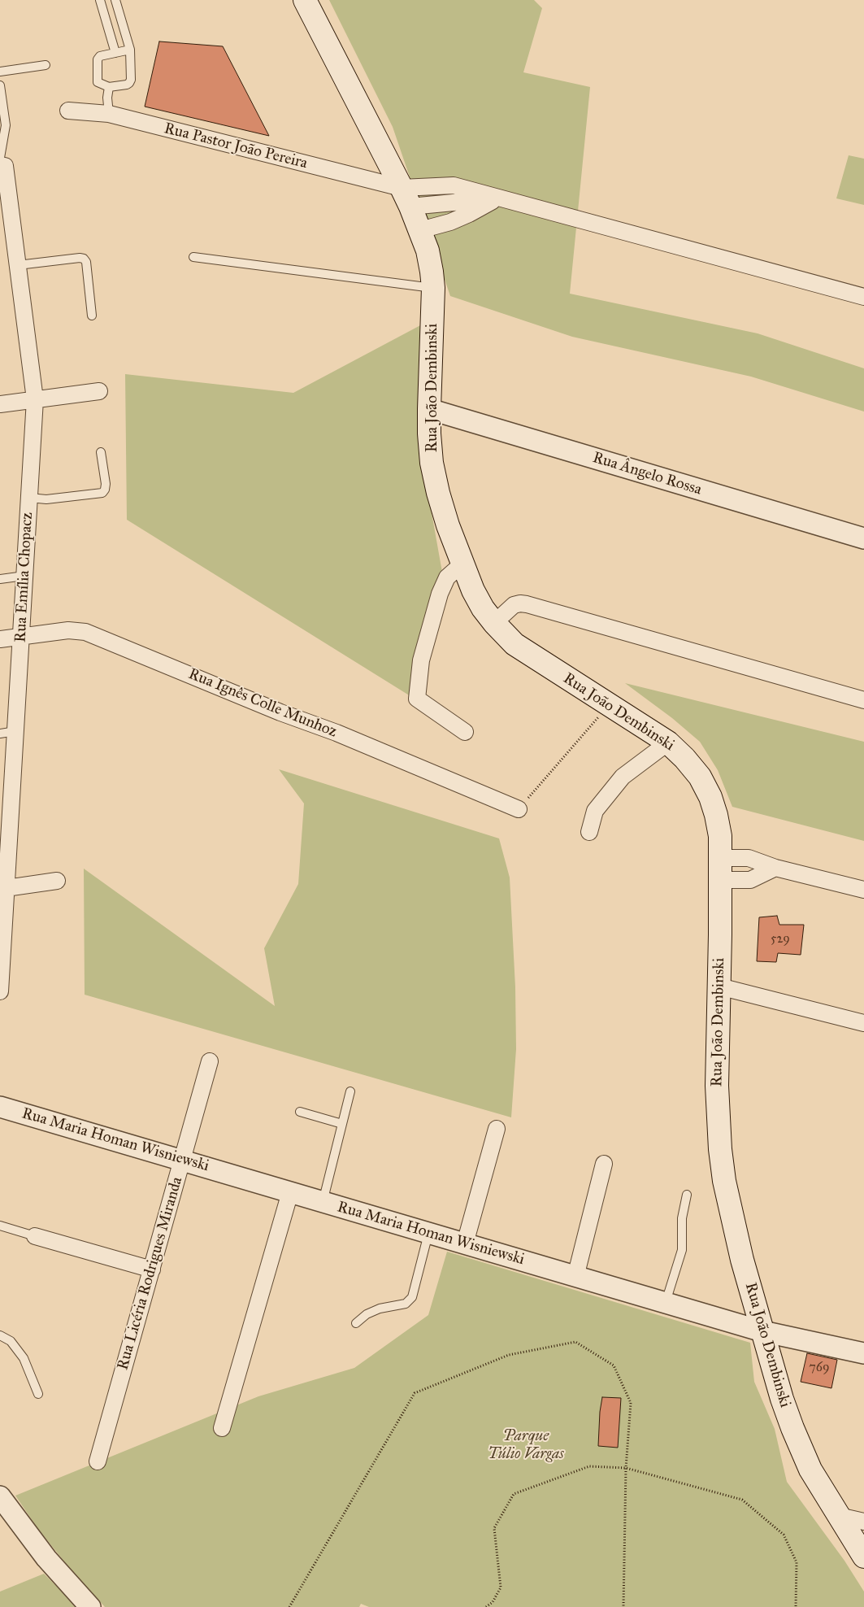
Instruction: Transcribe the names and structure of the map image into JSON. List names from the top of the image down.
{
  "streets": {
    "main road": ["Rua João Dembinski"],
    "street": [
      "Rua Pastor João Pereira",
      "Rua Ângelo Rossa",
      "Rua Emília Chopacz",
      "Rua Ignês Colle Munhoz",
      "Rua Maria Homan Wisniewski",
      "Rua Licéria Rodrigues Miranda"
    ]
  },
  "crossings": [
    ["Rua Pastor João Pereira", "Rua João Dembinski"],
    ["Rua João Dembinski", "Rua Ângelo Rossa"],
    ["Rua João Dembinski", "Rua Maria Homan Wisniewski"],
    ["Rua Emília Chopacz", "Rua Ignês Colle Munhoz"],
    ["Rua Maria Homan Wisniewski", "Rua Licéria Rodrigues Miranda"]
  ],
  "parks": ["Parque Túlio Vargas"],
  "house_numbers": ["529", "769"]
}
